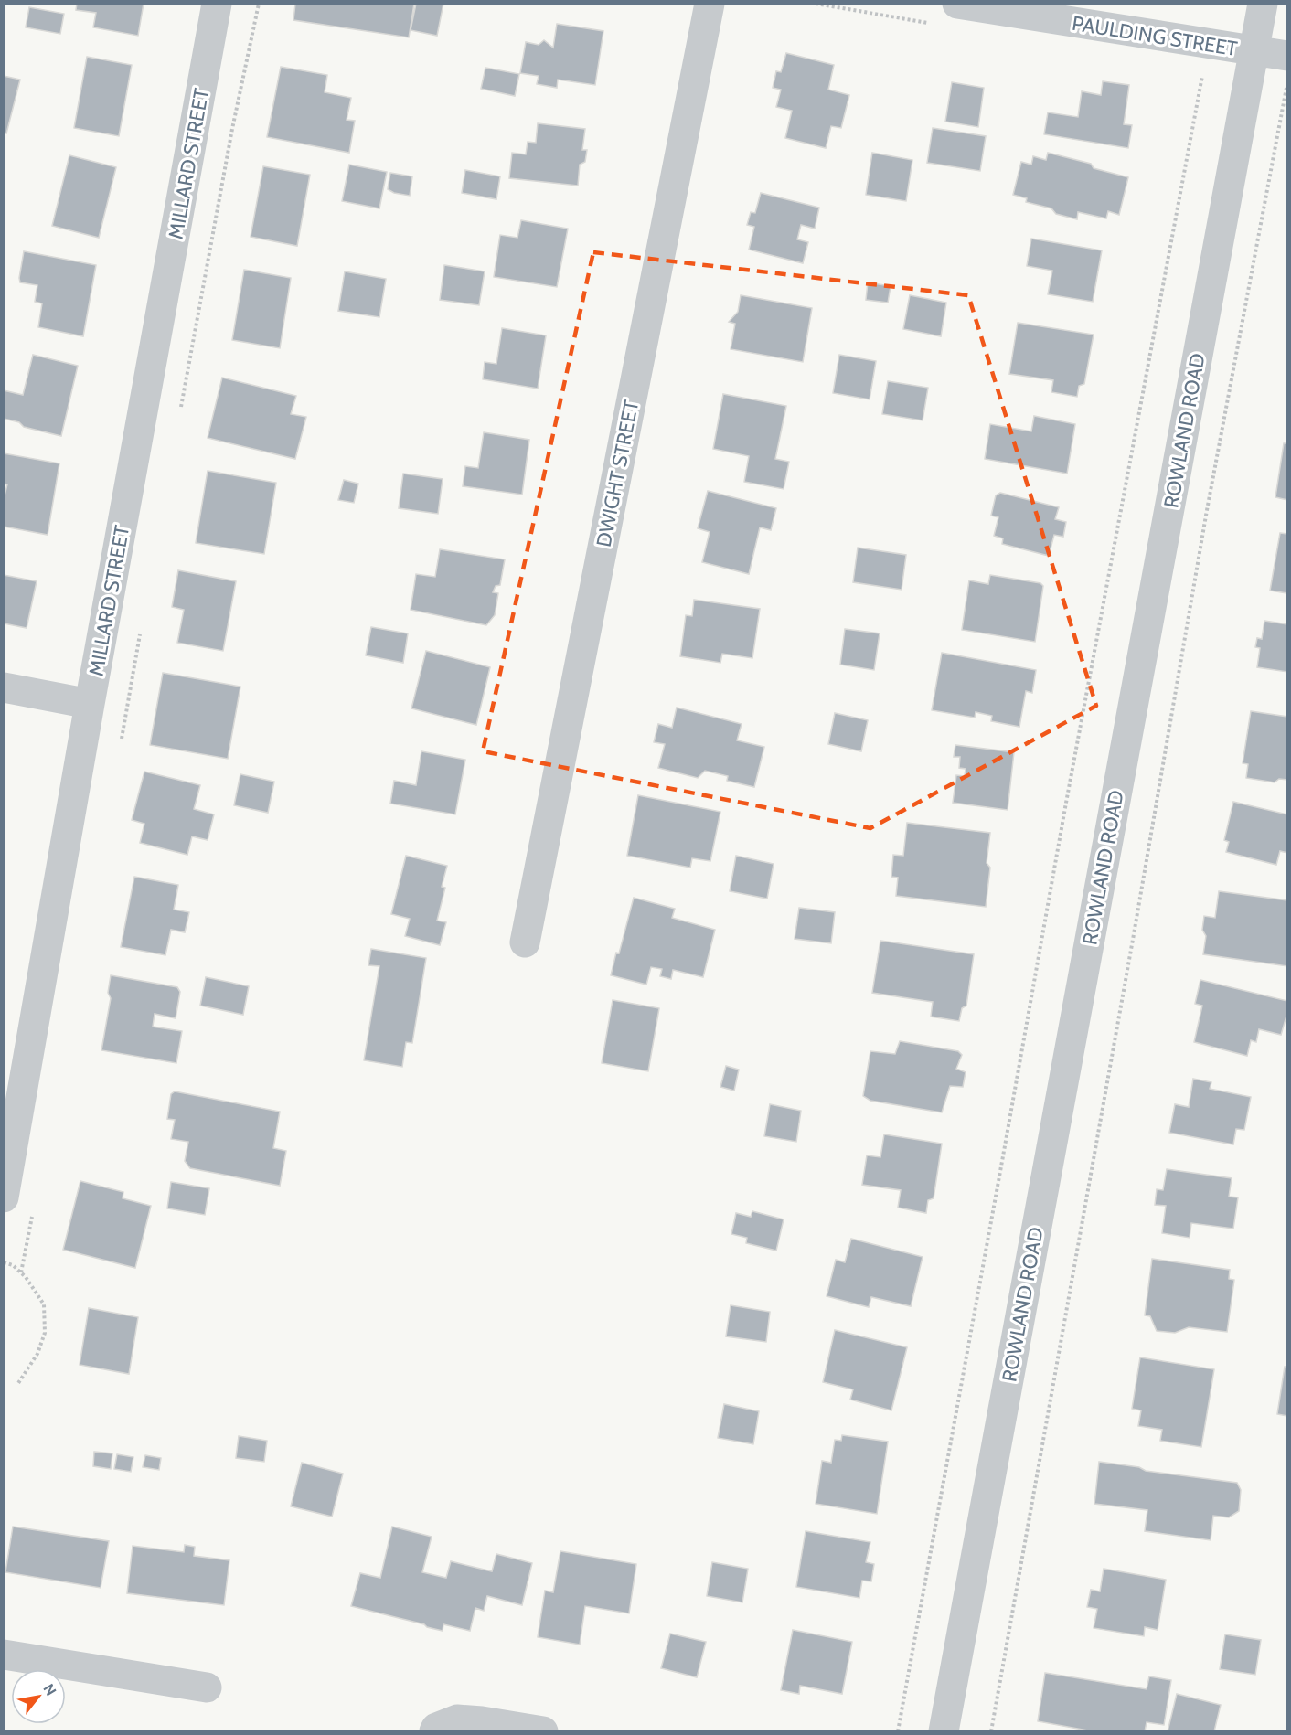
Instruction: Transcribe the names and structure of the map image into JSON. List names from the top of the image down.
{
  "streets": {
    "street": [
      "PAULDING STREET",
      "MILLARD STREET",
      "ROWLAND ROAD",
      "DWIGHT STREET"
    ]
  },
  "crossings": [
    ["PAULDING STREET", "ROWLAND ROAD"]
  ],
  "north": "top right"
}
